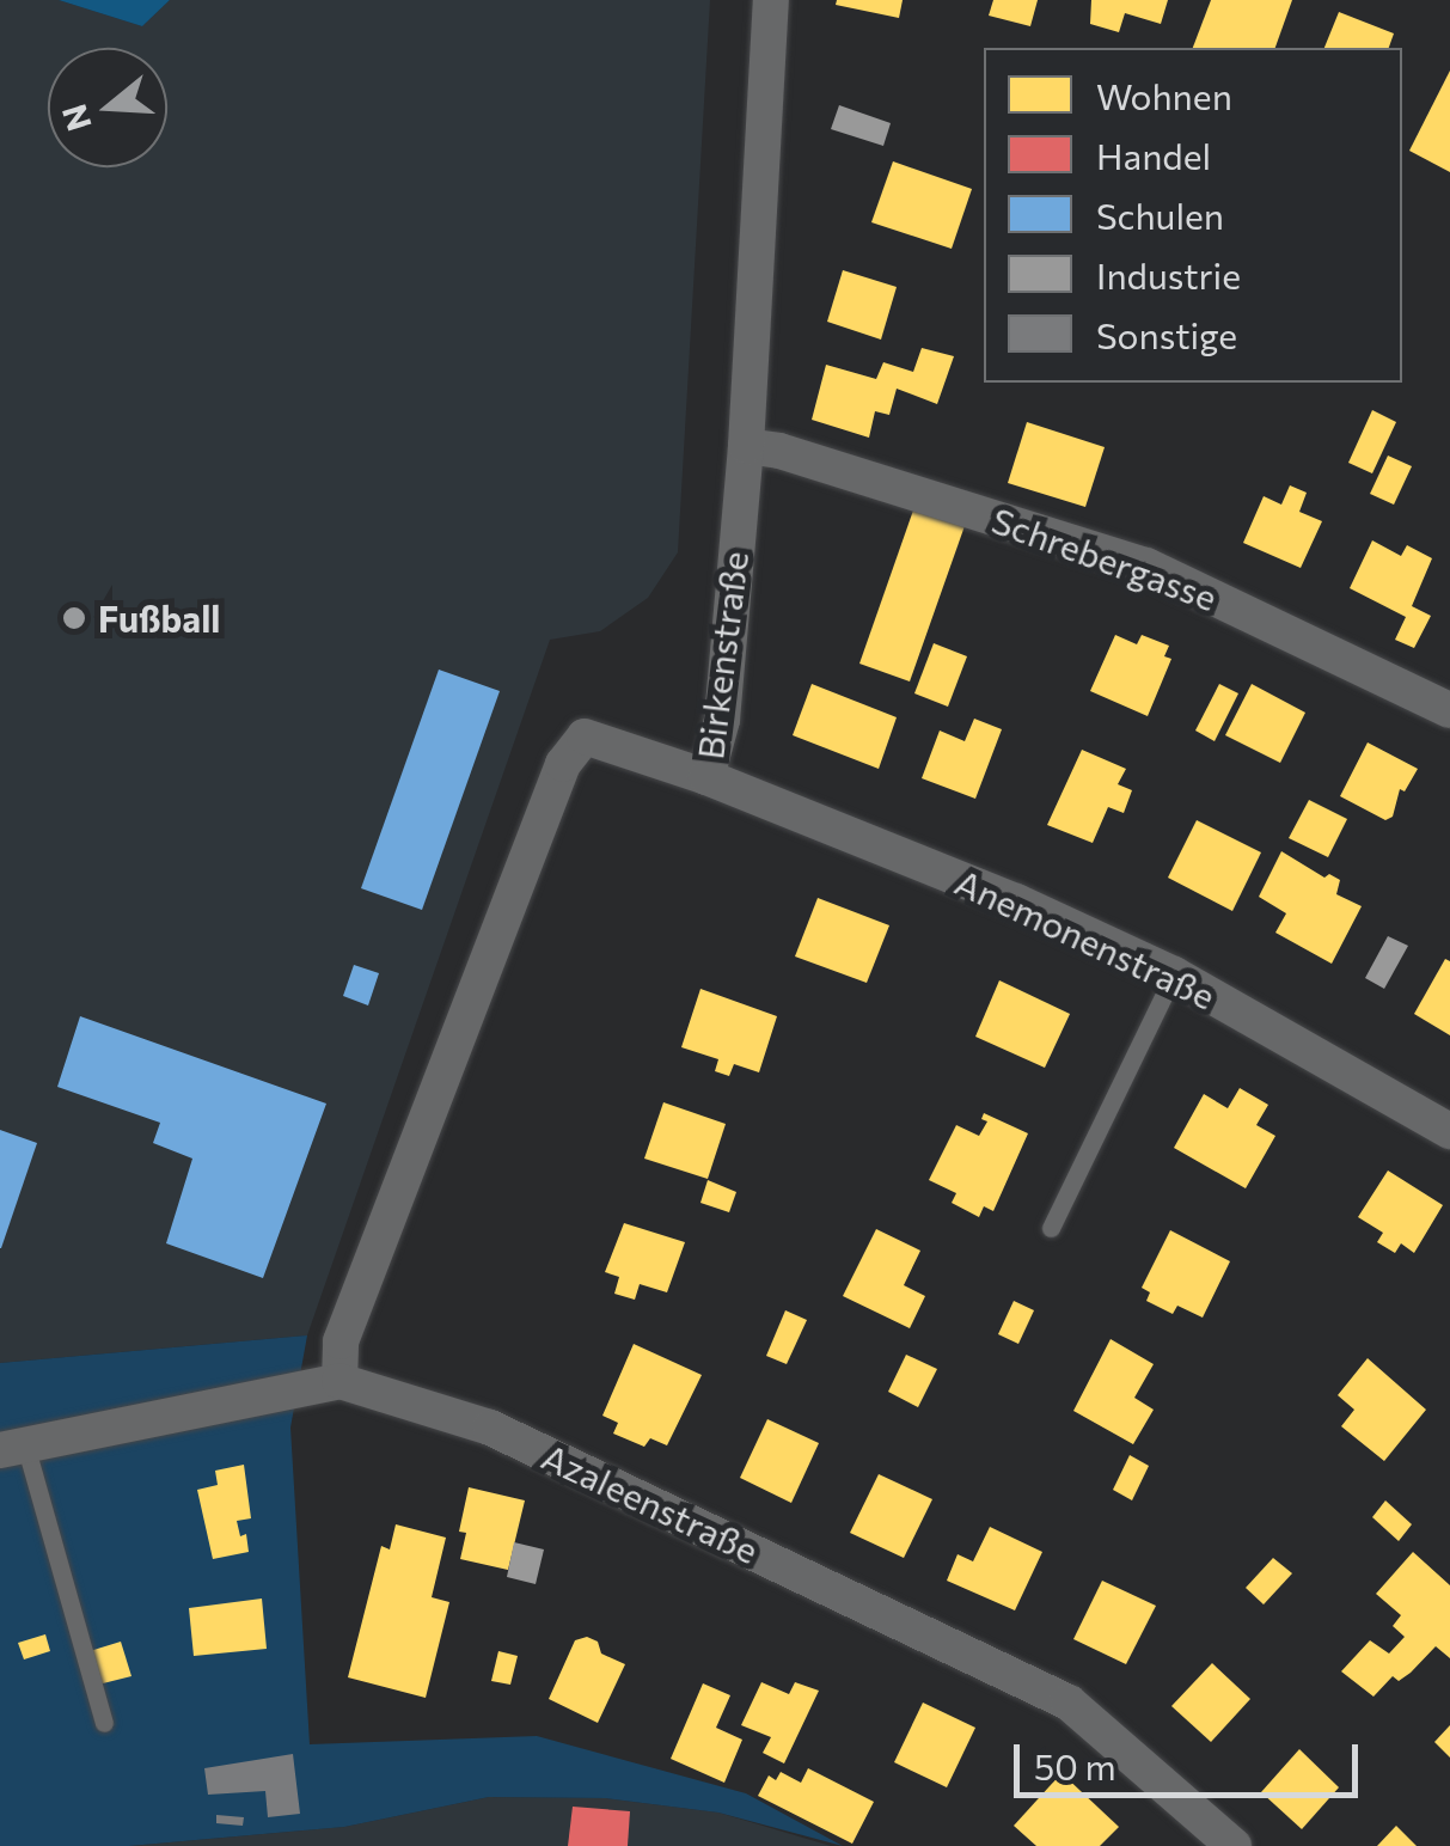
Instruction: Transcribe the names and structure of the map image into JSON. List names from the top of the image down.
{
  "streets": {
    "street": [
      "Schrebergasse",
      "Birkenstraße",
      "Anemonenstraße",
      "Azaleenstraße"
    ]
  },
  "crossings": [
    ["Schrebergasse", "Birkenstraße"],
    ["Birkenstraße", "Anemonenstraße"],
    ["Birkenstraße", "Azaleenstraße"]
  ],
  "places": ["Fußball"],
  "legend": [
    "Wohnen",
    "Handel",
    "Schulen",
    "Industrie",
    "Sonstige"
  ],
  "scale_bar": "50 m",
  "north": "left"
}
